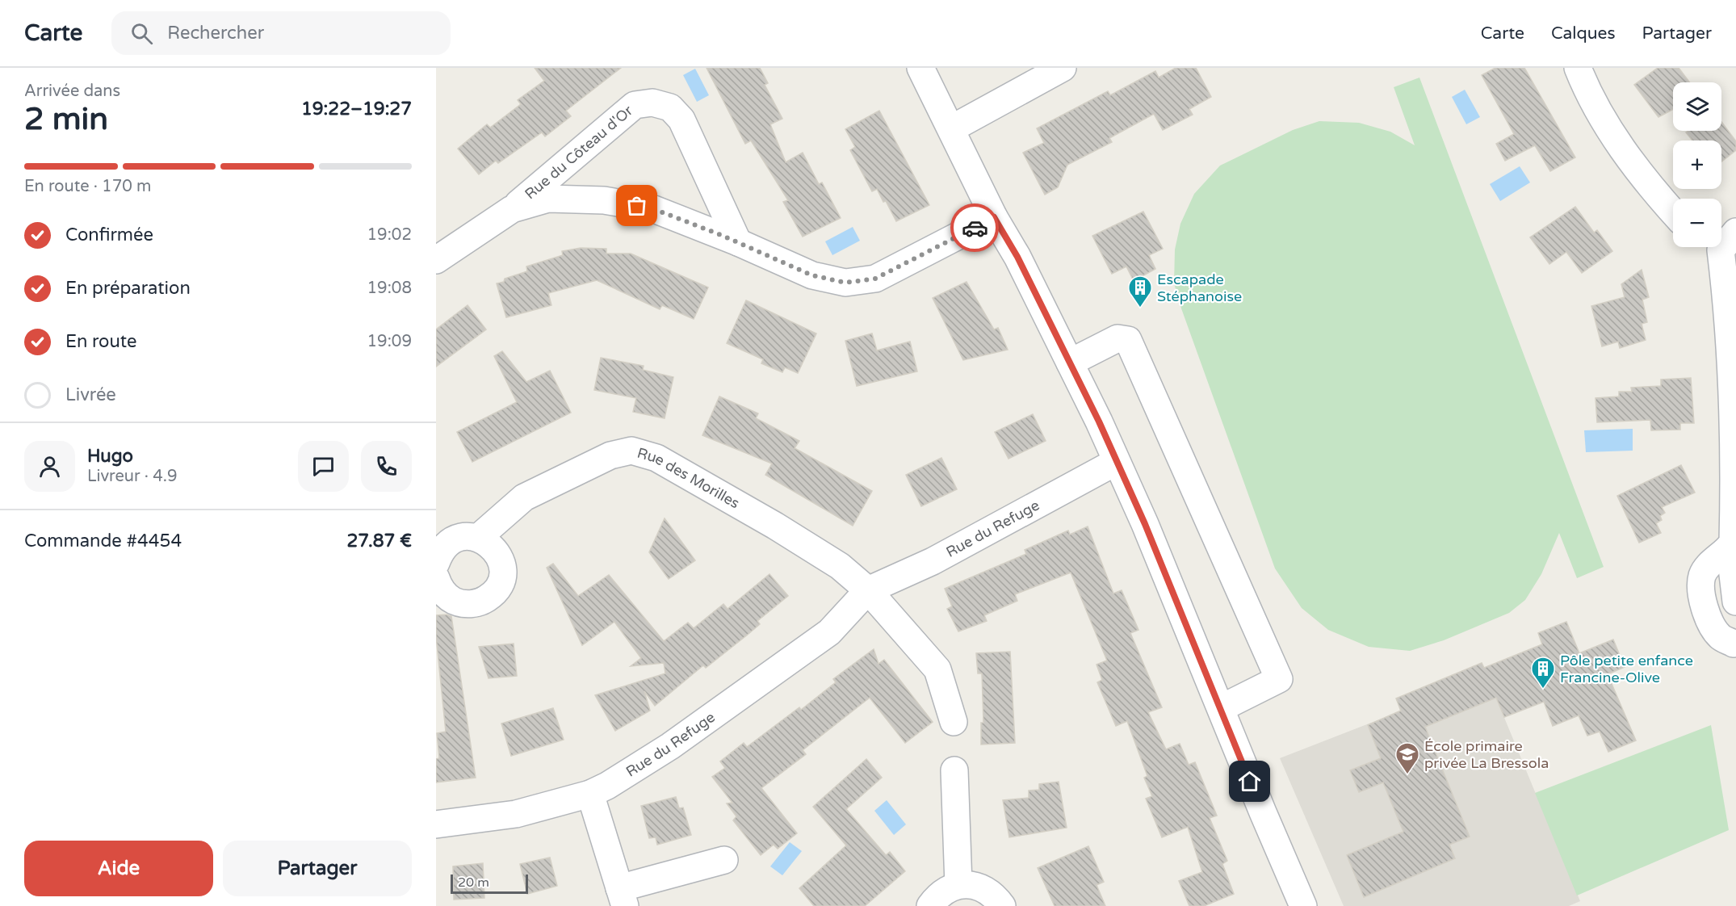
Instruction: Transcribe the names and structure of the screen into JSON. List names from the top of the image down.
{
  "streets": {
    "street": ["Rue du Côteau d'Or", "Rue des Morilles", "Rue du Refuge"]
  },
  "crossings": [
    ["Rue des Morilles", "Rue du Refuge"]
  ],
  "places": {
    "building": ["Escapade Stéphanoise", "Pôle petite enfance Francine-Olive"],
    "school or university": ["École primaire privée La Bressola"]
  },
  "scale_bar": "20 m",
  "page": {
    "header": "Carte",
    "search": "Rechercher",
    "nav": ["Carte", "Calques", "Partager"],
    "heading": ["2 min", "Arrivée dans", "19:22–19:27"],
    "panel": [
      "Hugo",
      "Livreur · 4.9",
      "Commande #4454",
      "27.87 €"
    ],
    "map_buttons": ["+", "−"],
    "bar": "En route · 170 m",
    "list": [
      ["Confirmée", "19:02"],
      ["En préparation", "19:08"],
      ["En route", "19:09"],
      "Livrée"
    ],
    "buttons": ["Aide", "Partager"],
    "scale": "20 m"
  }
}
